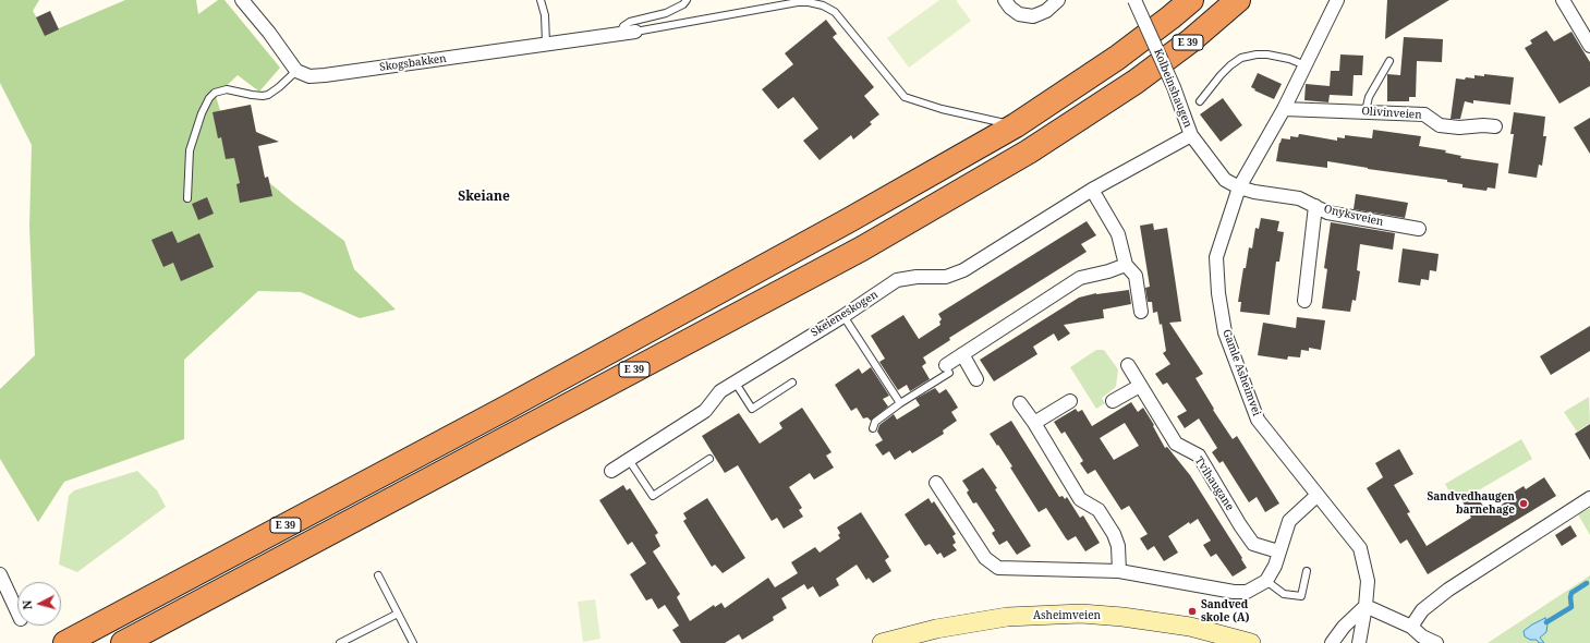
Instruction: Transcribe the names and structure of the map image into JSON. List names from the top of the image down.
{
  "streets": {
    "highway": ["E 39"],
    "main road": ["Asheimveien"],
    "street": [
      "Skogsbakken",
      "Kolbeinshaugen",
      "Olivinveien",
      "Onyksveien",
      "Skeieneskogen",
      "Gamle Asheimvei",
      "Tvihaugane"
    ]
  },
  "crossings": [
    ["Kolbeinshaugen", "Onyksveien"],
    ["Kolbeinshaugen", "Skeieneskogen"],
    ["Kolbeinshaugen", "Gamle Asheimvei"],
    ["Olivinveien", "Gamle Asheimvei"],
    ["Onyksveien", "Gamle Asheimvei"]
  ],
  "districts": ["Skeiane"],
  "places": ["Sandvedhaugen barnehage", "Sandved skole (A)"],
  "north": "left"
}
